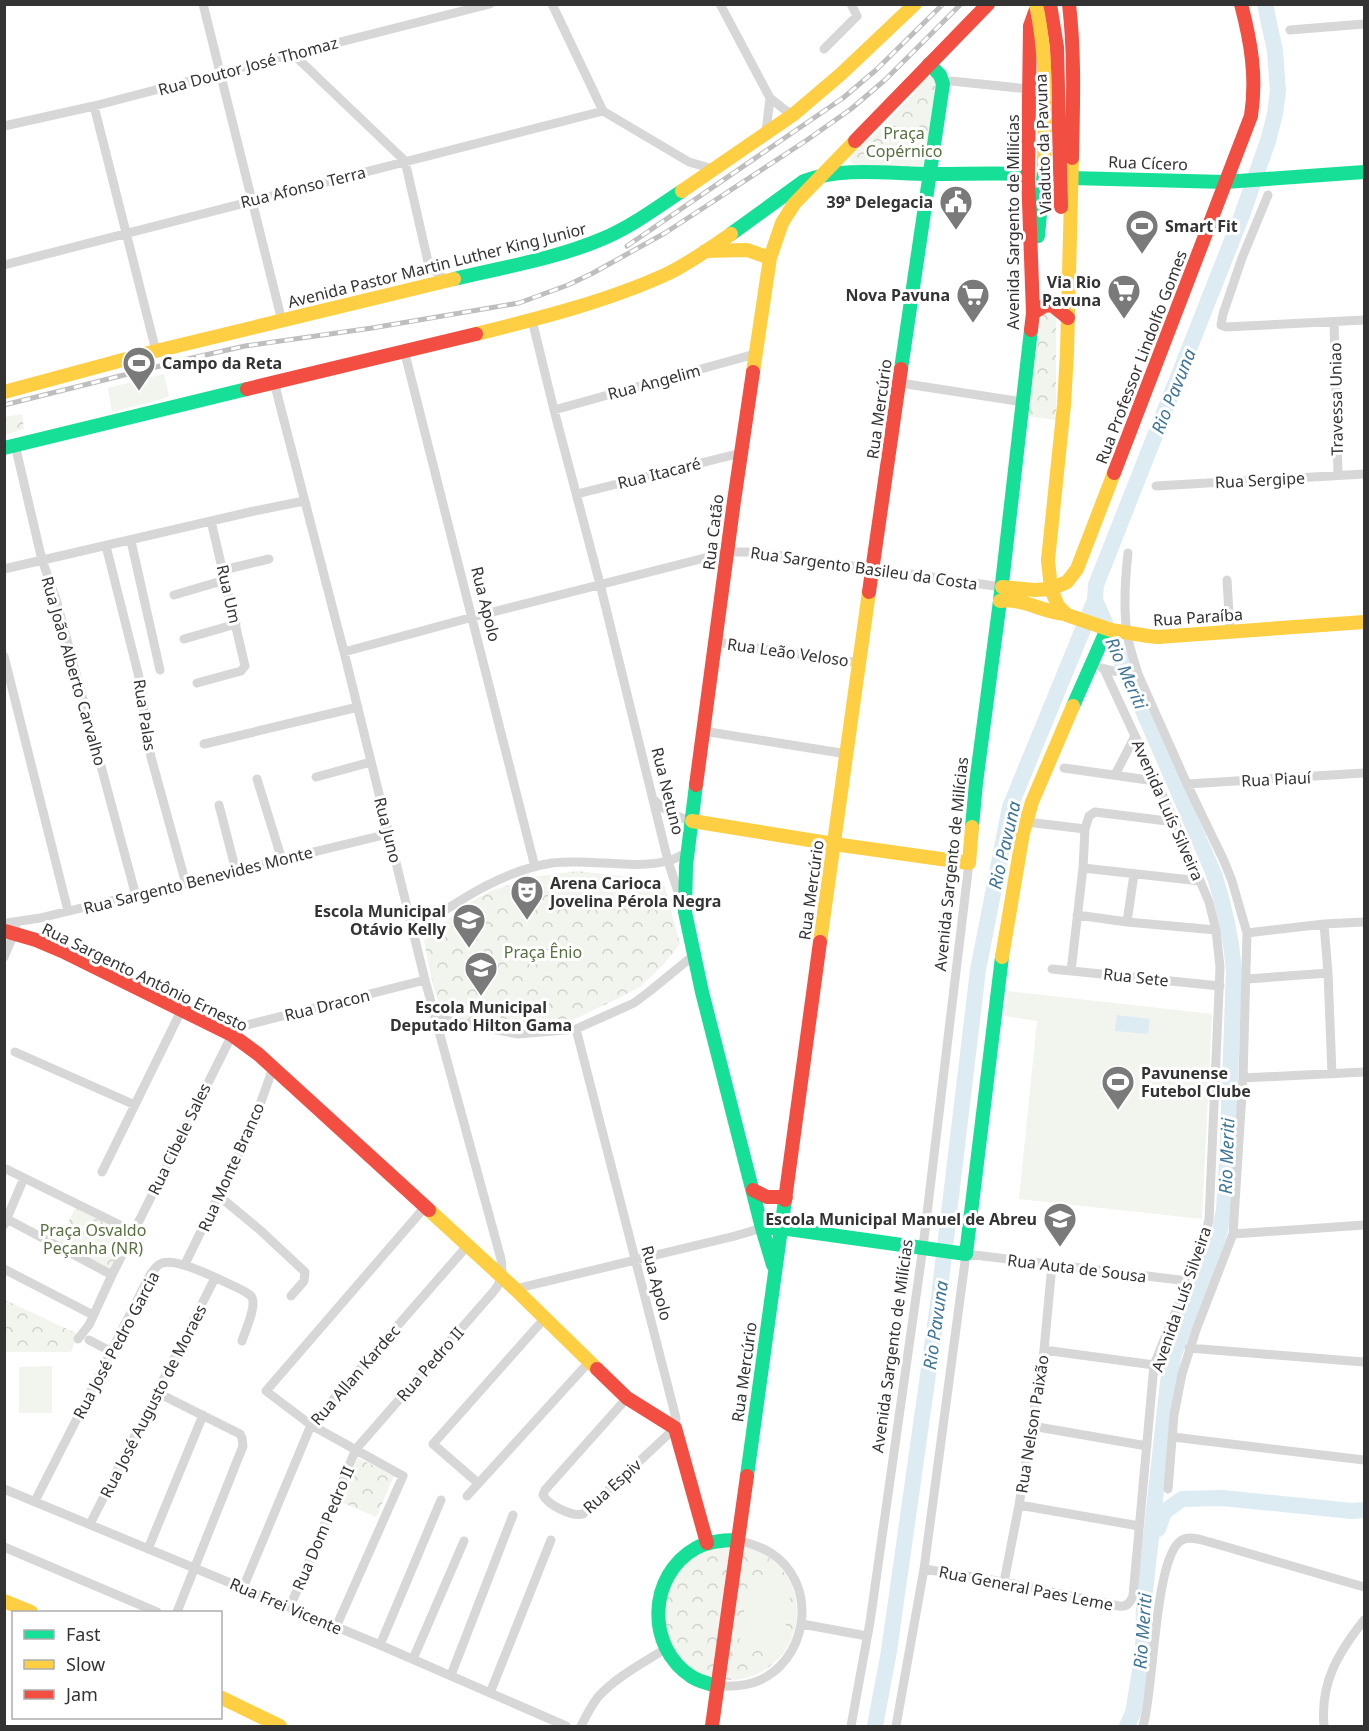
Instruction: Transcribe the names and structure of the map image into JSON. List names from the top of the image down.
{
  "streets": {
    "main road": [
      "Viaduto da Pavuna",
      "Rua Cícero",
      "Avenida Sargento de Milícias",
      "Avenida Pastor Martin Luther King Junior",
      "Rua Professor Lindolfo Gomes",
      "Rua Mercúrio",
      "Rua Catão",
      "Rua Apolo",
      "Rua Paraíba",
      "Rua Netuno",
      "Rua Sargento Antônio Ernesto"
    ],
    "street": [
      "Rua Doutor José Thomaz",
      "Rua Afonso Terra",
      "Rua Angelim",
      "Travessa Uniao",
      "Rua Itacaré",
      "Rua Sergipe",
      "Rua Sargento Basileu da Costa",
      "Rua Um",
      "Rua Leão Veloso",
      "Rua João Alberto Carvalho",
      "Rua Palas",
      "Rua Piauí",
      "Avenida Luís Silveira",
      "Rua Juno",
      "Rua Sargento Benevides Monte",
      "Rua Sete",
      "Rua Dracon",
      "Rua Cibele Sales",
      "Rua Monte Branco",
      "Rua Auta de Sousa",
      "Rua José Pedro Garcia",
      "Rua Pedro II",
      "Rua Allan Kardec",
      "Rua José Augusto de Moraes",
      "Rua Nelson Paixão",
      "Rua Espiv",
      "Rua Dom Pedro II",
      "Rua General Paes Leme",
      "Rua Frei Vicente"
    ]
  },
  "crossings": [
    ["Viaduto da Pavuna", "Rua Cícero"],
    ["Viaduto da Pavuna", "Avenida Sargento de Milícias"],
    ["Rua Cícero", "Rua Professor Lindolfo Gomes"],
    ["Avenida Sargento de Milícias", "Rua Sargento Basileu da Costa"],
    ["Avenida Sargento de Milícias", "Rua Paraíba"],
    ["Rua Angelim", "Rua Catão"],
    ["Rua Angelim", "Rua Netuno"],
    ["Travessa Uniao", "Rua Sergipe"],
    ["Rua Mercúrio", "Rua Sargento Basileu da Costa"],
    ["Rua Mercúrio", "Rua Leão Veloso"],
    ["Rua Mercúrio", "Rua Netuno"],
    ["Rua Itacaré", "Rua Catão"],
    ["Rua Itacaré", "Rua Netuno"],
    ["Rua Catão", "Rua Sargento Basileu da Costa"],
    ["Rua Catão", "Rua Leão Veloso"],
    ["Rua Catão", "Rua Netuno"],
    ["Rua Sargento Basileu da Costa", "Rua Apolo"],
    ["Rua Sargento Basileu da Costa", "Rua Paraíba"],
    ["Rua Sargento Basileu da Costa", "Rua Netuno"],
    ["Rua Sargento Basileu da Costa", "Rua Juno"],
    ["Rua Apolo", "Rua Sargento Antônio Ernesto"],
    ["Rua Apolo", "Rua Espiv"],
    ["Rua Paraíba", "Avenida Luís Silveira"],
    ["Rua João Alberto Carvalho", "Rua Sargento Benevides Monte"],
    ["Rua Palas", "Rua Sargento Benevides Monte"],
    ["Rua Piauí", "Avenida Luís Silveira"],
    ["Avenida Luís Silveira", "Rua Sete"],
    ["Avenida Luís Silveira", "Rua Auta de Sousa"],
    ["Avenida Luís Silveira", "Rua General Paes Leme"],
    ["Rua Juno", "Rua Sargento Benevides Monte"],
    ["Rua Juno", "Rua Sargento Antônio Ernesto"],
    ["Rua Juno", "Rua Dracon"],
    ["Rua Juno", "Rua Pedro II"],
    ["Rua Sargento Benevides Monte", "Rua Sargento Antônio Ernesto"],
    ["Rua Sargento Antônio Ernesto", "Rua Dracon"],
    ["Rua Sargento Antônio Ernesto", "Rua Cibele Sales"],
    ["Rua Sargento Antônio Ernesto", "Rua Monte Branco"],
    ["Rua Sargento Antônio Ernesto", "Rua Pedro II"],
    ["Rua Sargento Antônio Ernesto", "Rua Allan Kardec"],
    ["Rua Sargento Antônio Ernesto", "Rua Espiv"],
    ["Rua Dracon", "Rua Cibele Sales"],
    ["Rua Monte Branco", "Rua José Pedro Garcia"],
    ["Rua Auta de Sousa", "Rua Nelson Paixão"],
    ["Rua José Pedro Garcia", "Rua José Augusto de Moraes"],
    ["Rua José Pedro Garcia", "Rua Frei Vicente"],
    ["Rua Pedro II", "Rua Dom Pedro II"],
    ["Rua Allan Kardec", "Rua Frei Vicente"],
    ["Rua José Augusto de Moraes", "Rua Frei Vicente"],
    ["Rua Nelson Paixão", "Rua General Paes Leme"],
    ["Rua Dom Pedro II", "Rua Frei Vicente"]
  ],
  "water": ["Rio Pavuna", "Rio Meriti"],
  "parks": ["Praça Copérnico", "Praça Ênio", "Praça Osvaldo Peçanha (NR)"],
  "places": {
    "public building": ["39ª Delegacia"],
    "sports": ["Smart Fit", "Campo da Reta", "Pavunense Futebol Clube"],
    "supermarket": ["Via Rio Pavuna", "Nova Pavuna"],
    "theatre": ["Arena Carioca Jovelina Pérola Negra"],
    "school or university": ["Escola Municipal Otávio Kelly", "Escola Municipal Deputado Hilton Gama", "Escola Municipal Manuel de Abreu"]
  },
  "legend": ["Fast", "Slow", "Jam"]
}
